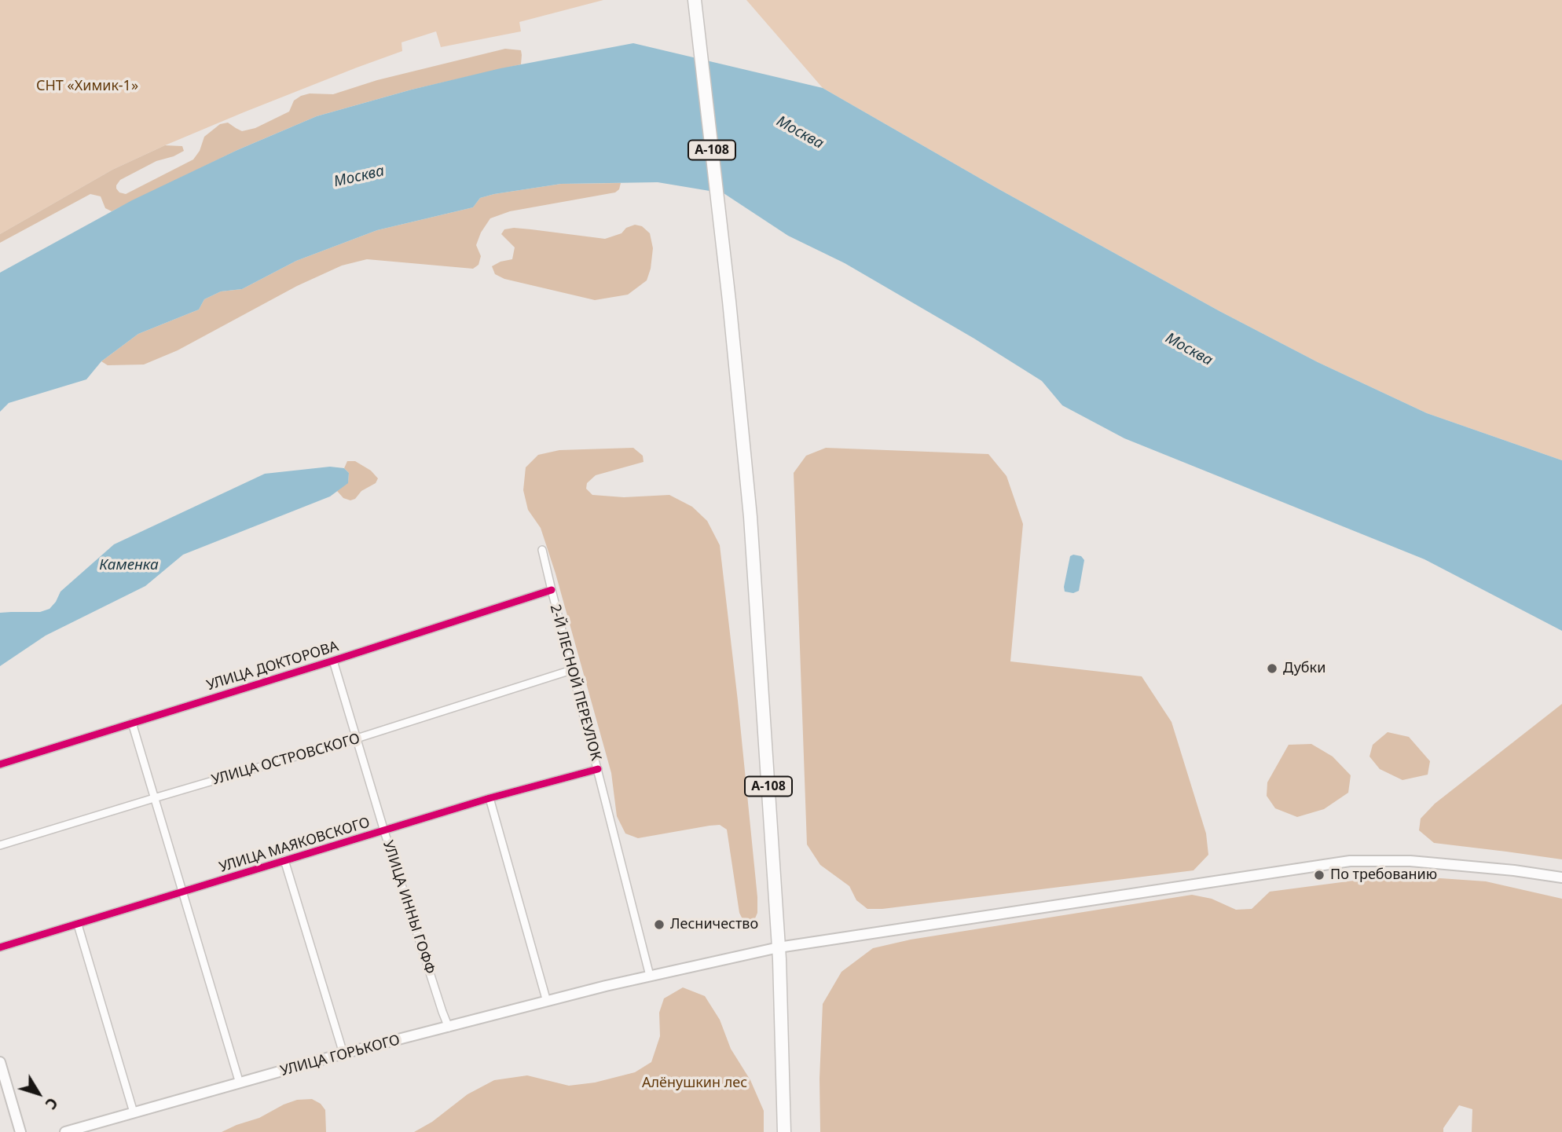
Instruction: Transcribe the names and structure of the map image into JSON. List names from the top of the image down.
{
  "streets": {
    "highway": ["А-108"],
    "main road": ["УЛИЦА ГОРЬКОГО"],
    "street": [
      "УЛИЦА ДОКТОРОВА",
      "2-Й ЛЕСНОЙ ПЕРЕУЛОК",
      "УЛИЦА ОСТРОВСКОГО",
      "УЛИЦА МАЯКОВСКОГО",
      "УЛИЦА ИННЫ ГОФФ"
    ]
  },
  "crossings": [
    ["А-108", "УЛИЦА ГОРЬКОГО"],
    ["УЛИЦА ДОКТОРОВА", "2-Й ЛЕСНОЙ ПЕРЕУЛОК"],
    ["УЛИЦА ДОКТОРОВА", "УЛИЦА ИННЫ ГОФФ"],
    ["2-Й ЛЕСНОЙ ПЕРЕУЛОК", "УЛИЦА ОСТРОВСКОГО"],
    ["2-Й ЛЕСНОЙ ПЕРЕУЛОК", "УЛИЦА МАЯКОВСКОГО"],
    ["2-Й ЛЕСНОЙ ПЕРЕУЛОК", "УЛИЦА ГОРЬКОГО"],
    ["УЛИЦА ОСТРОВСКОГО", "УЛИЦА ИННЫ ГОФФ"],
    ["УЛИЦА МАЯКОВСКОГО", "УЛИЦА ИННЫ ГОФФ"],
    ["УЛИЦА ИННЫ ГОФФ", "УЛИЦА ГОРЬКОГО"]
  ],
  "water": ["Москва", "Каменка"],
  "parks": ["СНТ «Химик-1»", "Алёнушкин лес"],
  "places": ["Дубки", "По требованию", "Лесничество"],
  "north": "bottom right"
}
